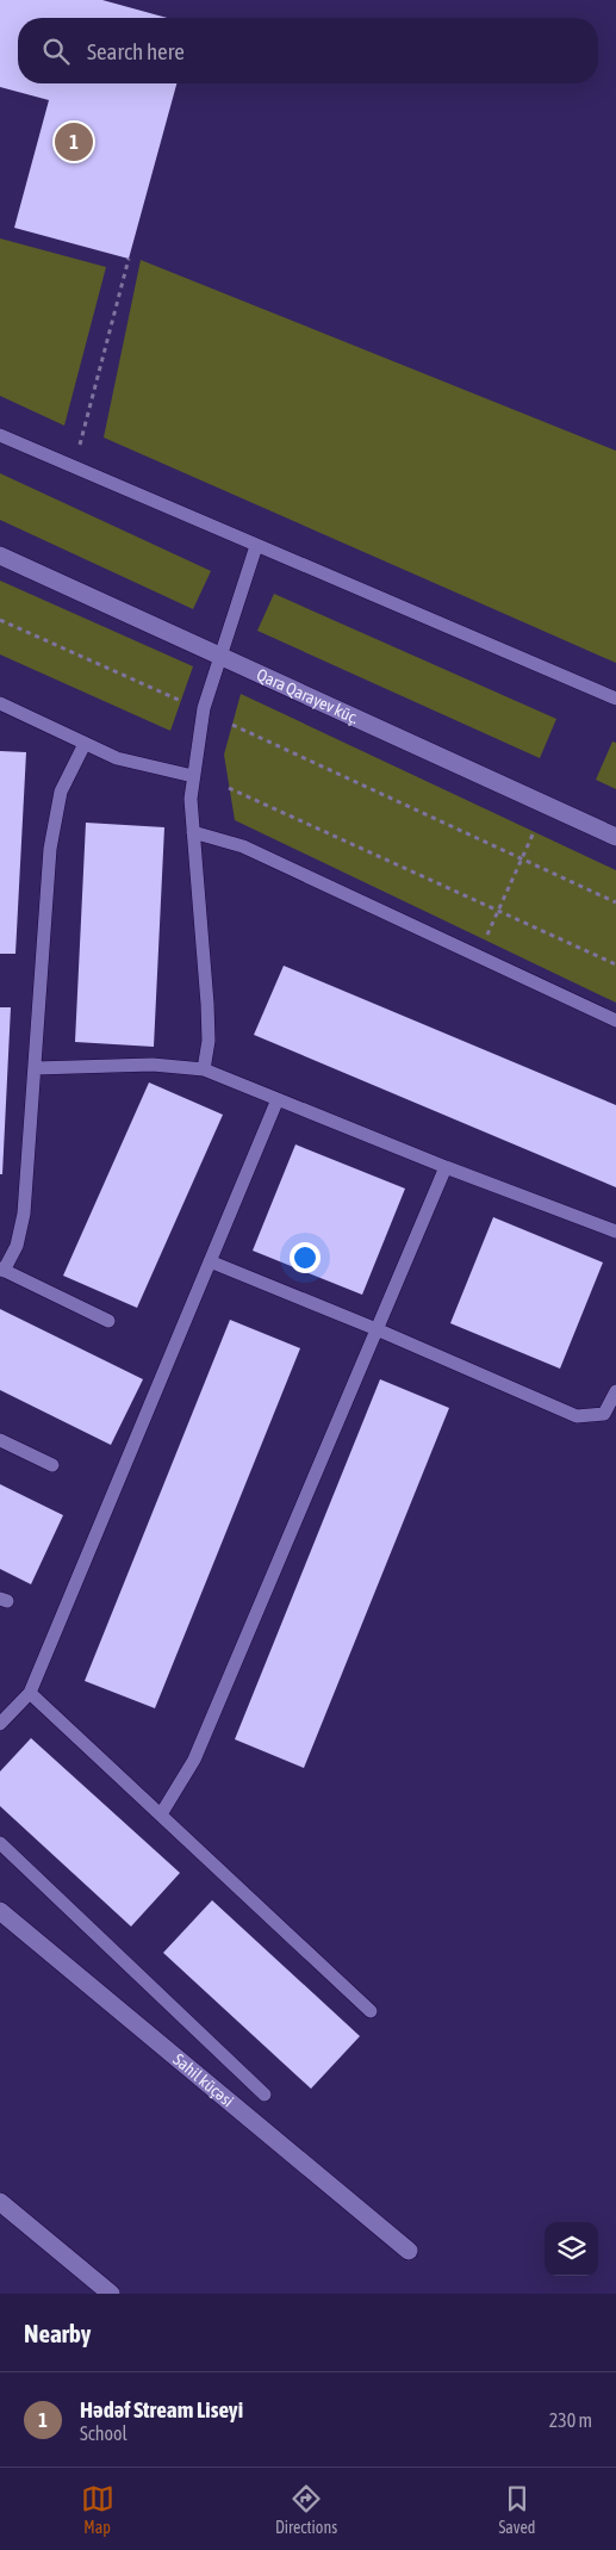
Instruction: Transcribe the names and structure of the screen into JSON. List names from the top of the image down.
{
  "streets": {
    "street": ["Qara Qarayev küç.", "Sahil küçəsi"]
  },
  "page": {
    "search": "Search here",
    "pins": "1",
    "heading": "Nearby",
    "list": [
      {
        "mark": "1",
        "name": "Hədəf Stream Liseyi",
        "note": "School",
        "value": "230 m"
      }
    ],
    "nav": ["Map", "Directions", "Saved"]
  }
}
